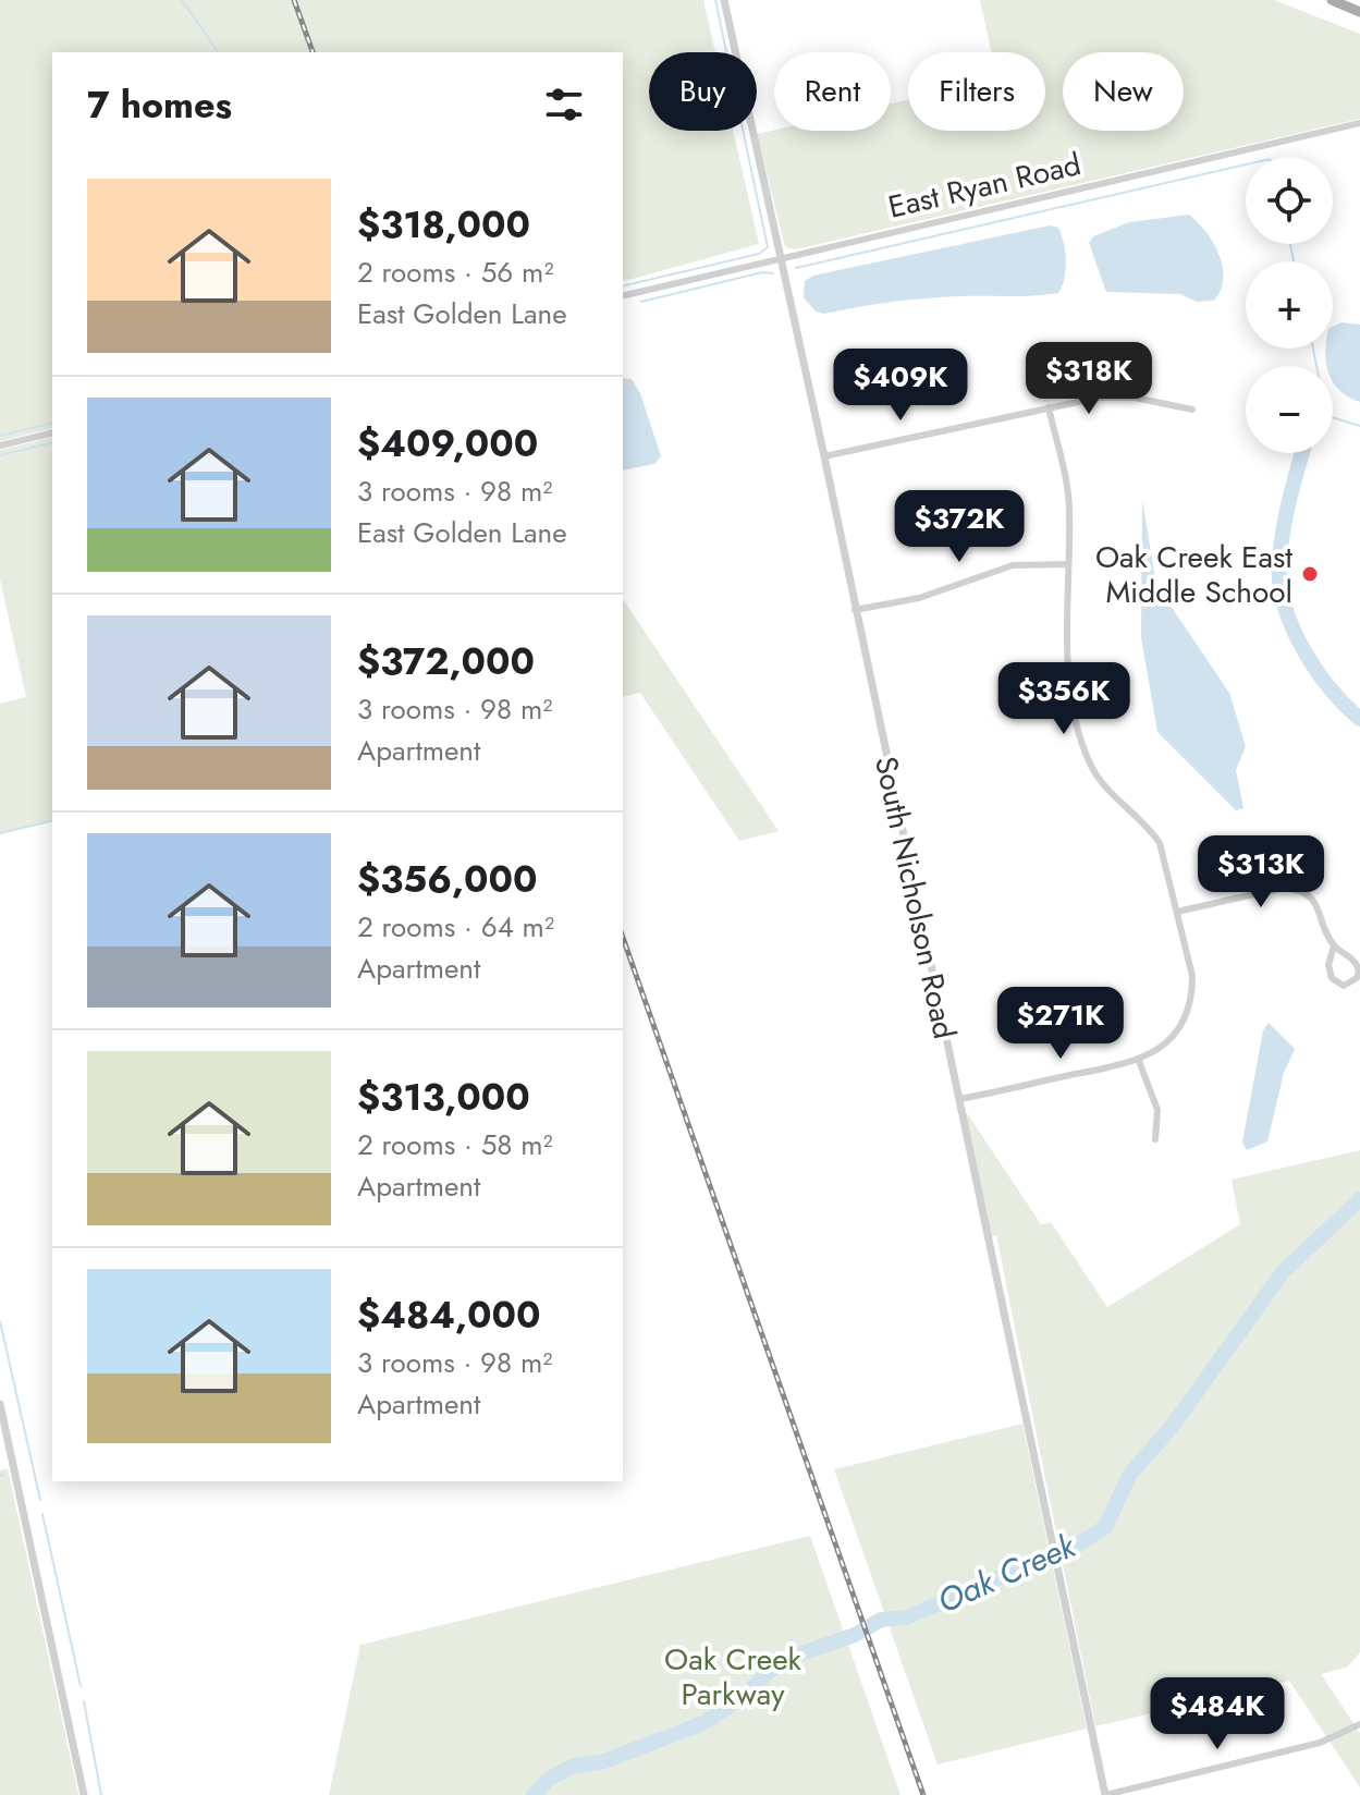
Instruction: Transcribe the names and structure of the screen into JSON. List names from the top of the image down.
{
  "streets": {
    "street": ["East Ryan Road", "South Nicholson Road"]
  },
  "crossings": [
    ["East Ryan Road", "South Nicholson Road"]
  ],
  "water": ["Oak Creek"],
  "parks": ["Oak Creek Parkway"],
  "places": ["Oak Creek East Middle School"],
  "page": {
    "chip": [
      "Buy",
      "Rent",
      "Filters",
      "New"
    ],
    "heading": "7 homes",
    "map_buttons": ["+", "−"],
    "list": [
      {
        "name": "$318,000",
        "note": "2 rooms · 56 m² · East Golden Lane"
      },
      {
        "name": "$409,000",
        "note": "3 rooms · 98 m² · East Golden Lane"
      },
      {
        "name": "$372,000",
        "note": "3 rooms · 98 m² · Apartment"
      },
      {
        "name": "$356,000",
        "note": "2 rooms · 64 m² · Apartment"
      },
      {
        "name": "$313,000",
        "note": "2 rooms · 58 m² · Apartment"
      },
      {
        "name": "$484,000",
        "note": "3 rooms · 98 m² · Apartment"
      }
    ],
    "price": [
      "$318K",
      "$409K",
      "$372K",
      "$356K",
      "$313K",
      "$271K",
      "$484K"
    ]
  }
}
